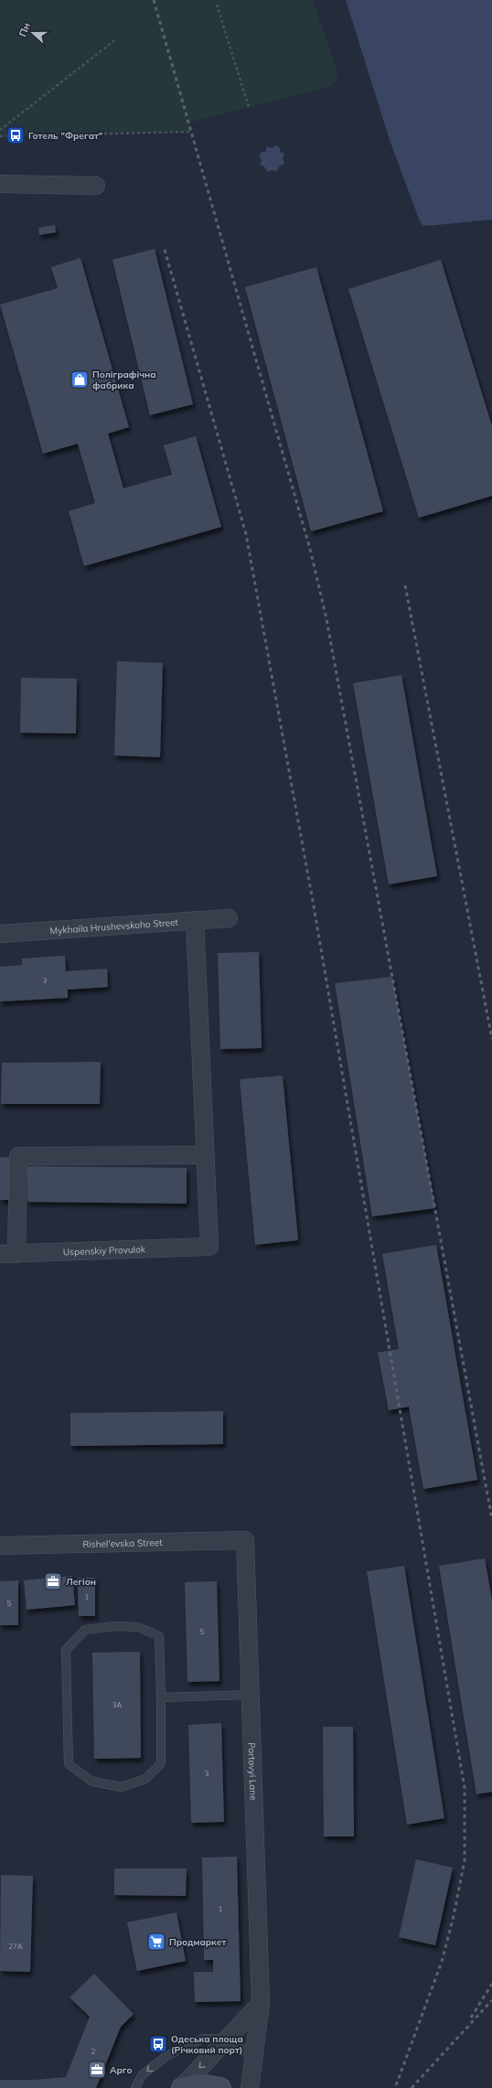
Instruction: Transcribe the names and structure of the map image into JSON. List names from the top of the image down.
{
  "streets": {
    "street": [
      "Mykhaila Hrushevskoho Street",
      "Uspenskiy Provulok",
      "Rishel'evska Street",
      "Portovyi Lane"
    ]
  },
  "crossings": [
    ["Rishel'evska Street", "Portovyi Lane"]
  ],
  "places": {
    "bus stop": ["Готель \"Фрегат\"", "Одеська площа (Річковий порт)"],
    "shop": ["Поліграфічна фабрика"],
    "office": ["Легіон", "Арго"],
    "supermarket": ["Продмаркет"]
  },
  "house_numbers": [
    "3",
    "1",
    "5",
    "5",
    "3А",
    "3",
    "1",
    "27А",
    "2"
  ],
  "north": "left"
}
